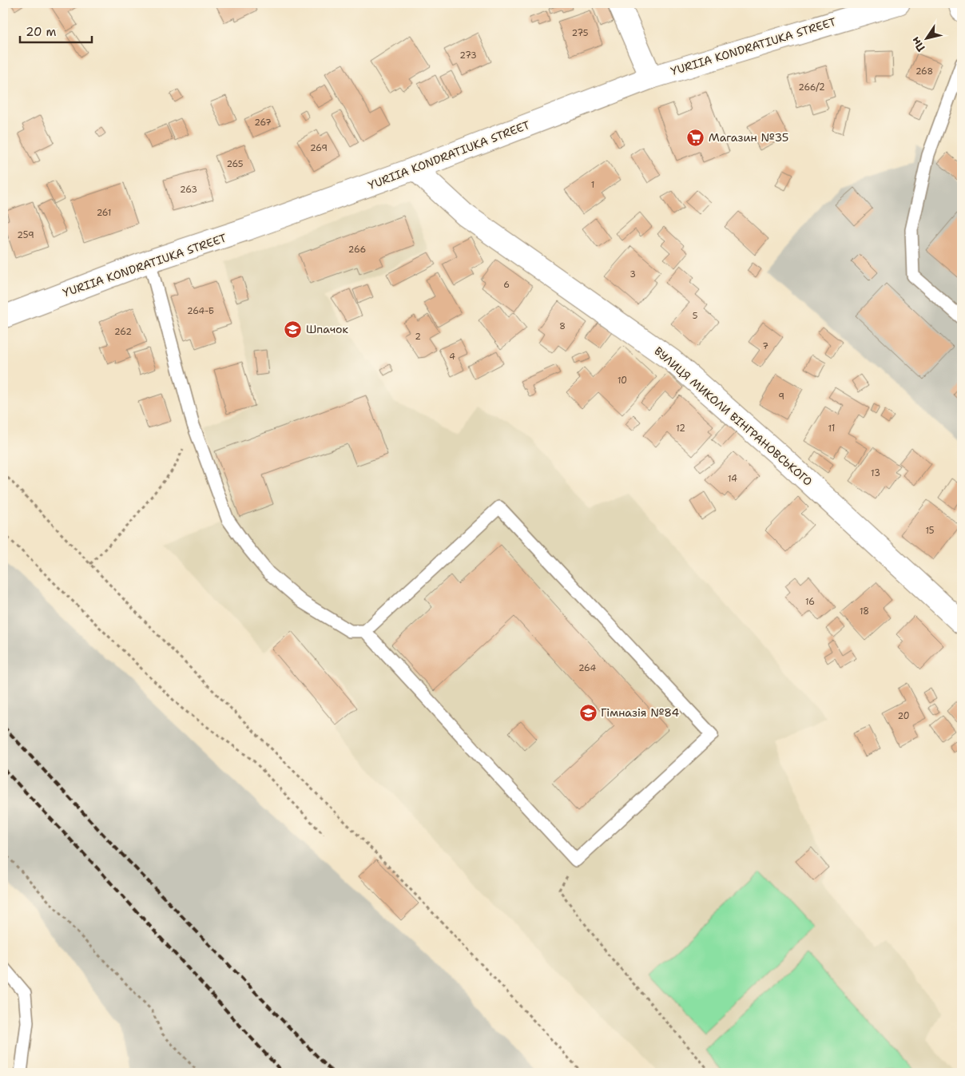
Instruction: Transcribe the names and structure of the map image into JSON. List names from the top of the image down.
{
  "streets": {
    "street": ["YURIIA KONDRATIUKA STREET", "ВУЛИЦЯ МИКОЛИ ВІНГРАНОВСЬКОГО"]
  },
  "crossings": [
    ["YURIIA KONDRATIUKA STREET", "ВУЛИЦЯ МИКОЛИ ВІНГРАНОВСЬКОГО"]
  ],
  "places": {
    "supermarket": ["Магазин №35"],
    "school or university": ["Шпачок", "Гімназія №84"]
  },
  "house_numbers": [
    "275",
    "273",
    "268",
    "266/2",
    "267",
    "269",
    "265",
    "1",
    "263",
    "261",
    "259",
    "266",
    "3",
    "6",
    "264-Б",
    "5",
    "8",
    "262",
    "2",
    "7",
    "4",
    "10",
    "9",
    "12",
    "11",
    "13",
    "14",
    "15",
    "16",
    "18",
    "264",
    "20"
  ],
  "scale_bar": "20 m",
  "north": "bottom left"
}
